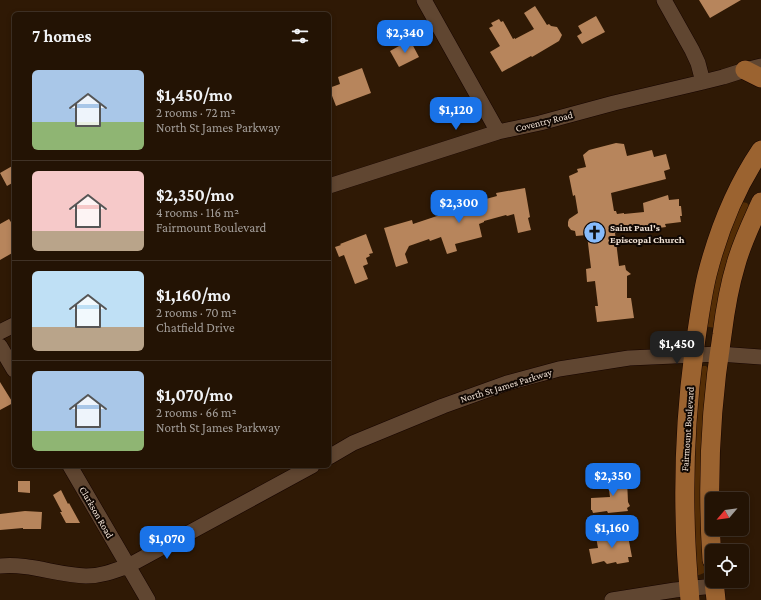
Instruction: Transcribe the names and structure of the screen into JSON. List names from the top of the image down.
{
  "streets": {
    "main road": ["Fairmount Boulevard"],
    "street": ["Coventry Road", "North St James Parkway", "Clarkson Road"]
  },
  "crossings": [
    ["North St James Parkway", "Fairmount Boulevard"]
  ],
  "places": {
    "church": ["Saint Paul's Episcopal Church"]
  },
  "north": "bottom left",
  "page": {
    "heading": "7 homes",
    "price": [
      "$2,340",
      "$1,120",
      "$2,300",
      "$1,450",
      "$2,350",
      "$1,160",
      "$1,070"
    ],
    "list": [
      {
        "name": "$1,450/mo",
        "note": "2 rooms · 72 m² · North St James Parkway"
      },
      {
        "name": "$2,350/mo",
        "note": "4 rooms · 116 m² · Fairmount Boulevard"
      },
      {
        "name": "$1,160/mo",
        "note": "2 rooms · 70 m² · Chatfield Drive"
      },
      {
        "name": "$1,070/mo",
        "note": "2 rooms · 66 m² · North St James Parkway"
      }
    ]
  }
}
